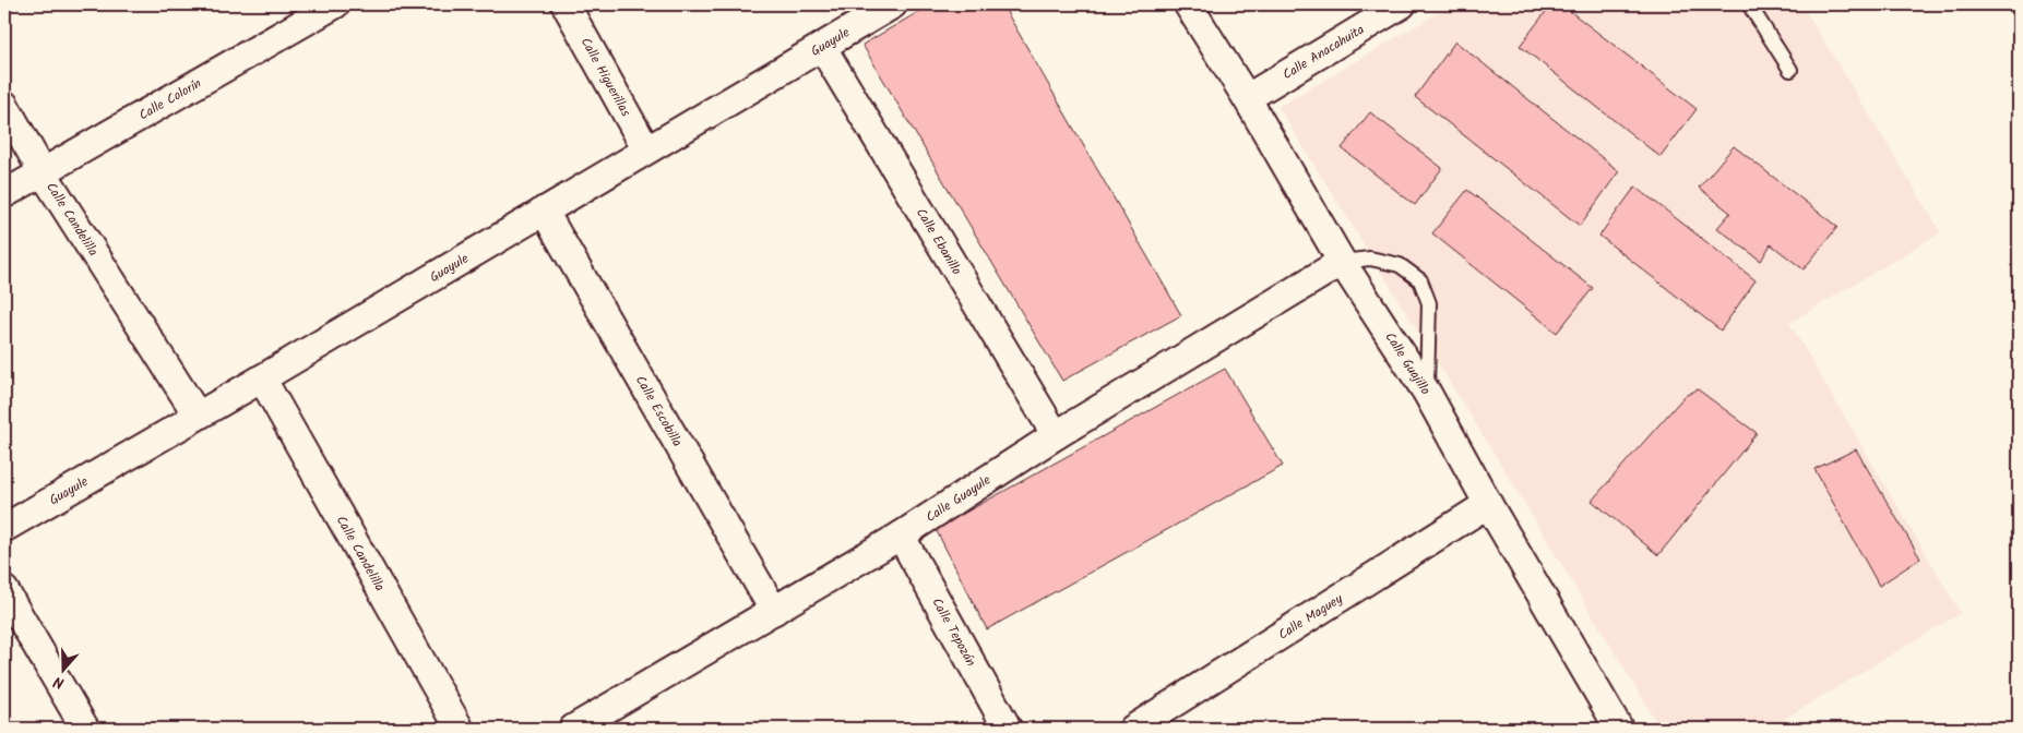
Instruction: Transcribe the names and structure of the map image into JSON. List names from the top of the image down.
{
  "streets": {
    "street": [
      "Guayule",
      "Calle Anacahuita",
      "Calle Higuerillas",
      "Calle Colorín",
      "Calle Candelilla",
      "Calle Ebanillo",
      "Calle Guajillo",
      "Calle Escobilla",
      "Calle Guayule",
      "Calle Maguey",
      "Calle Tepozán"
    ]
  },
  "crossings": [
    ["Guayule", "Calle Higuerillas"],
    ["Guayule", "Calle Candelilla"],
    ["Guayule", "Calle Ebanillo"],
    ["Guayule", "Calle Escobilla"],
    ["Calle Anacahuita", "Calle Guajillo"],
    ["Calle Colorín", "Calle Candelilla"],
    ["Calle Ebanillo", "Calle Guayule"],
    ["Calle Guajillo", "Calle Guayule"],
    ["Calle Guajillo", "Calle Maguey"],
    ["Calle Escobilla", "Calle Guayule"],
    ["Calle Guayule", "Calle Tepozán"]
  ],
  "north": "bottom"
}
